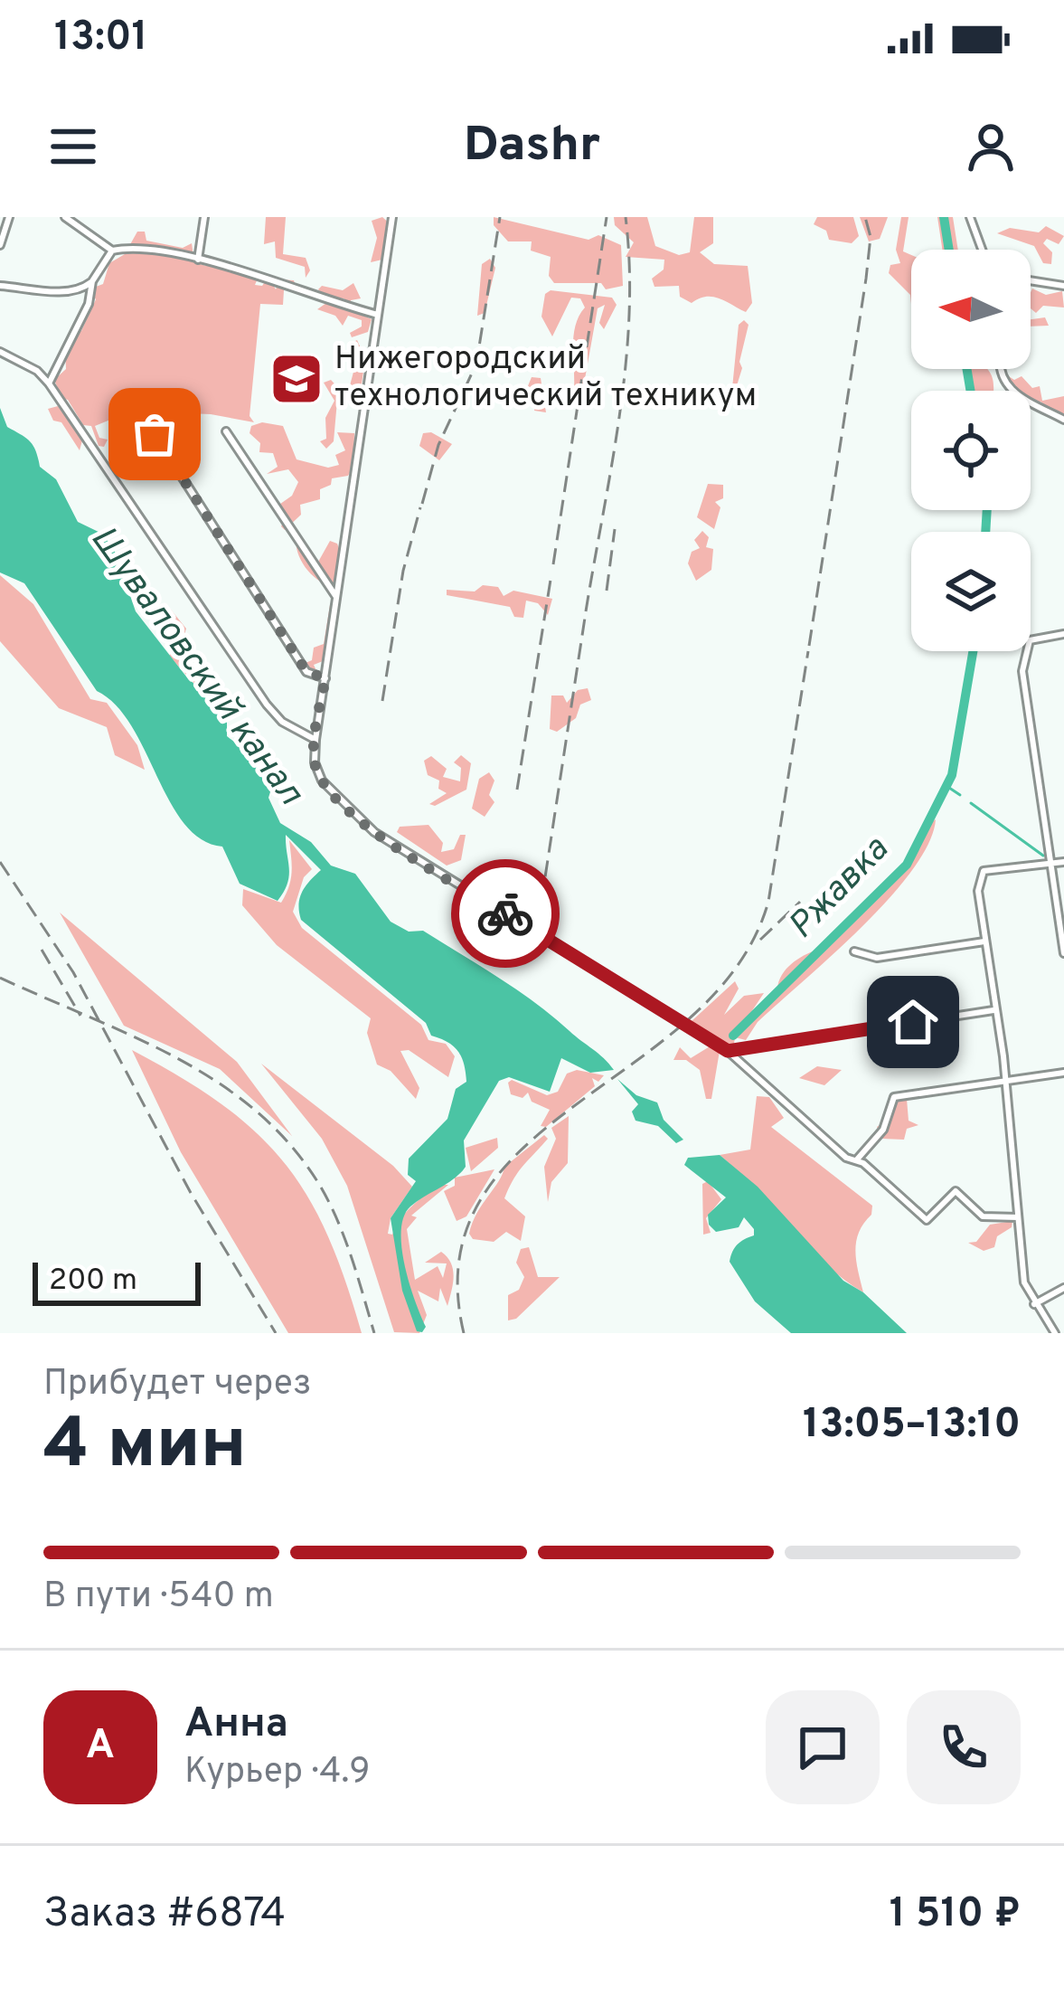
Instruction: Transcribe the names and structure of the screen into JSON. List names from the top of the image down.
{
  "water": ["Шуваловский канал", "Ржавка"],
  "places": {
    "school or university": ["Нижегородский технологический техникум"]
  },
  "scale_bar": "200 m",
  "north": "left",
  "page": {
    "status": "13:01",
    "header": "Dashr",
    "scale": "200 m",
    "heading": ["4 мин", "Прибудет через", "13:05–13:10"],
    "panel": [
      "Анна",
      "Курьер · 4.9",
      "Заказ #6874",
      "1 510 ₽"
    ],
    "bar": "В пути · 540 m",
    "round": "А"
  }
}
